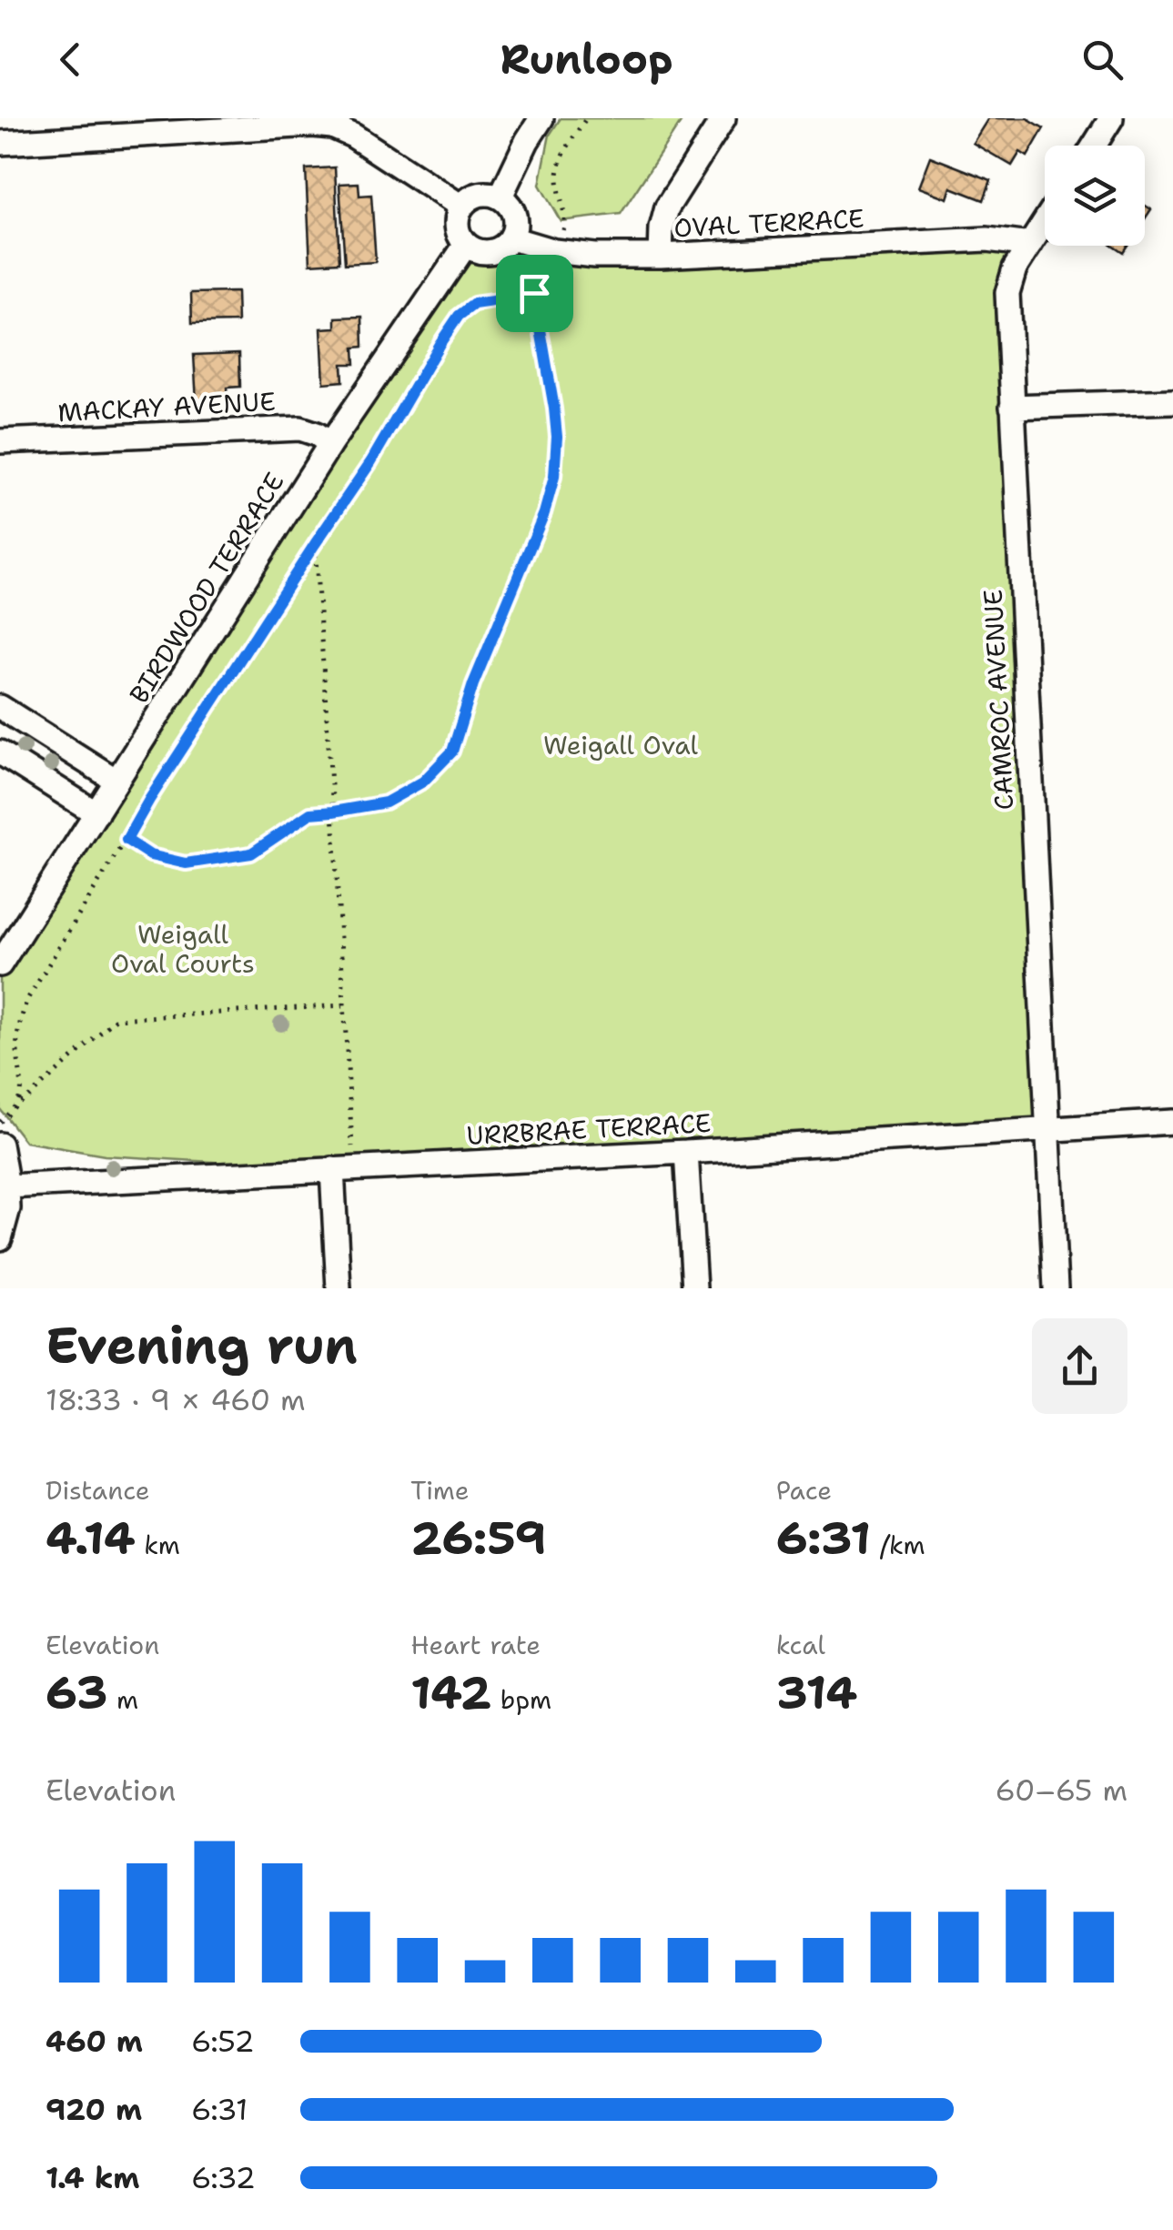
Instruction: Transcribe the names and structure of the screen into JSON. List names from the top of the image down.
{
  "streets": {
    "street": [
      "OVAL TERRACE",
      "MACKAY AVENUE",
      "BIRDWOOD TERRACE",
      "CAMROC AVENUE",
      "URRBRAE TERRACE"
    ]
  },
  "crossings": [
    ["OVAL TERRACE", "BIRDWOOD TERRACE"],
    ["OVAL TERRACE", "CAMROC AVENUE"],
    ["MACKAY AVENUE", "BIRDWOOD TERRACE"],
    ["CAMROC AVENUE", "URRBRAE TERRACE"]
  ],
  "parks": ["Weigall Oval", "Weigall Oval Courts"],
  "page": {
    "header": "Runloop",
    "heading": ["Evening run", "18:33 · 9 × 460 m"],
    "stats": [
      ["Distance", "4.14 km"],
      ["Time", "26:59"],
      ["Pace", "6:31 /km"],
      ["Elevation", "63 m"],
      ["Heart rate", "142 bpm"],
      ["kcal", "314"]
    ],
    "chart": ["Elevation", "60–65 m"],
    "list": [
      {
        "name": "460 m",
        "note": "6:52"
      },
      {
        "name": "920 m",
        "note": "6:31"
      },
      {
        "name": "1.4 km",
        "note": "6:32"
      }
    ]
  }
}
